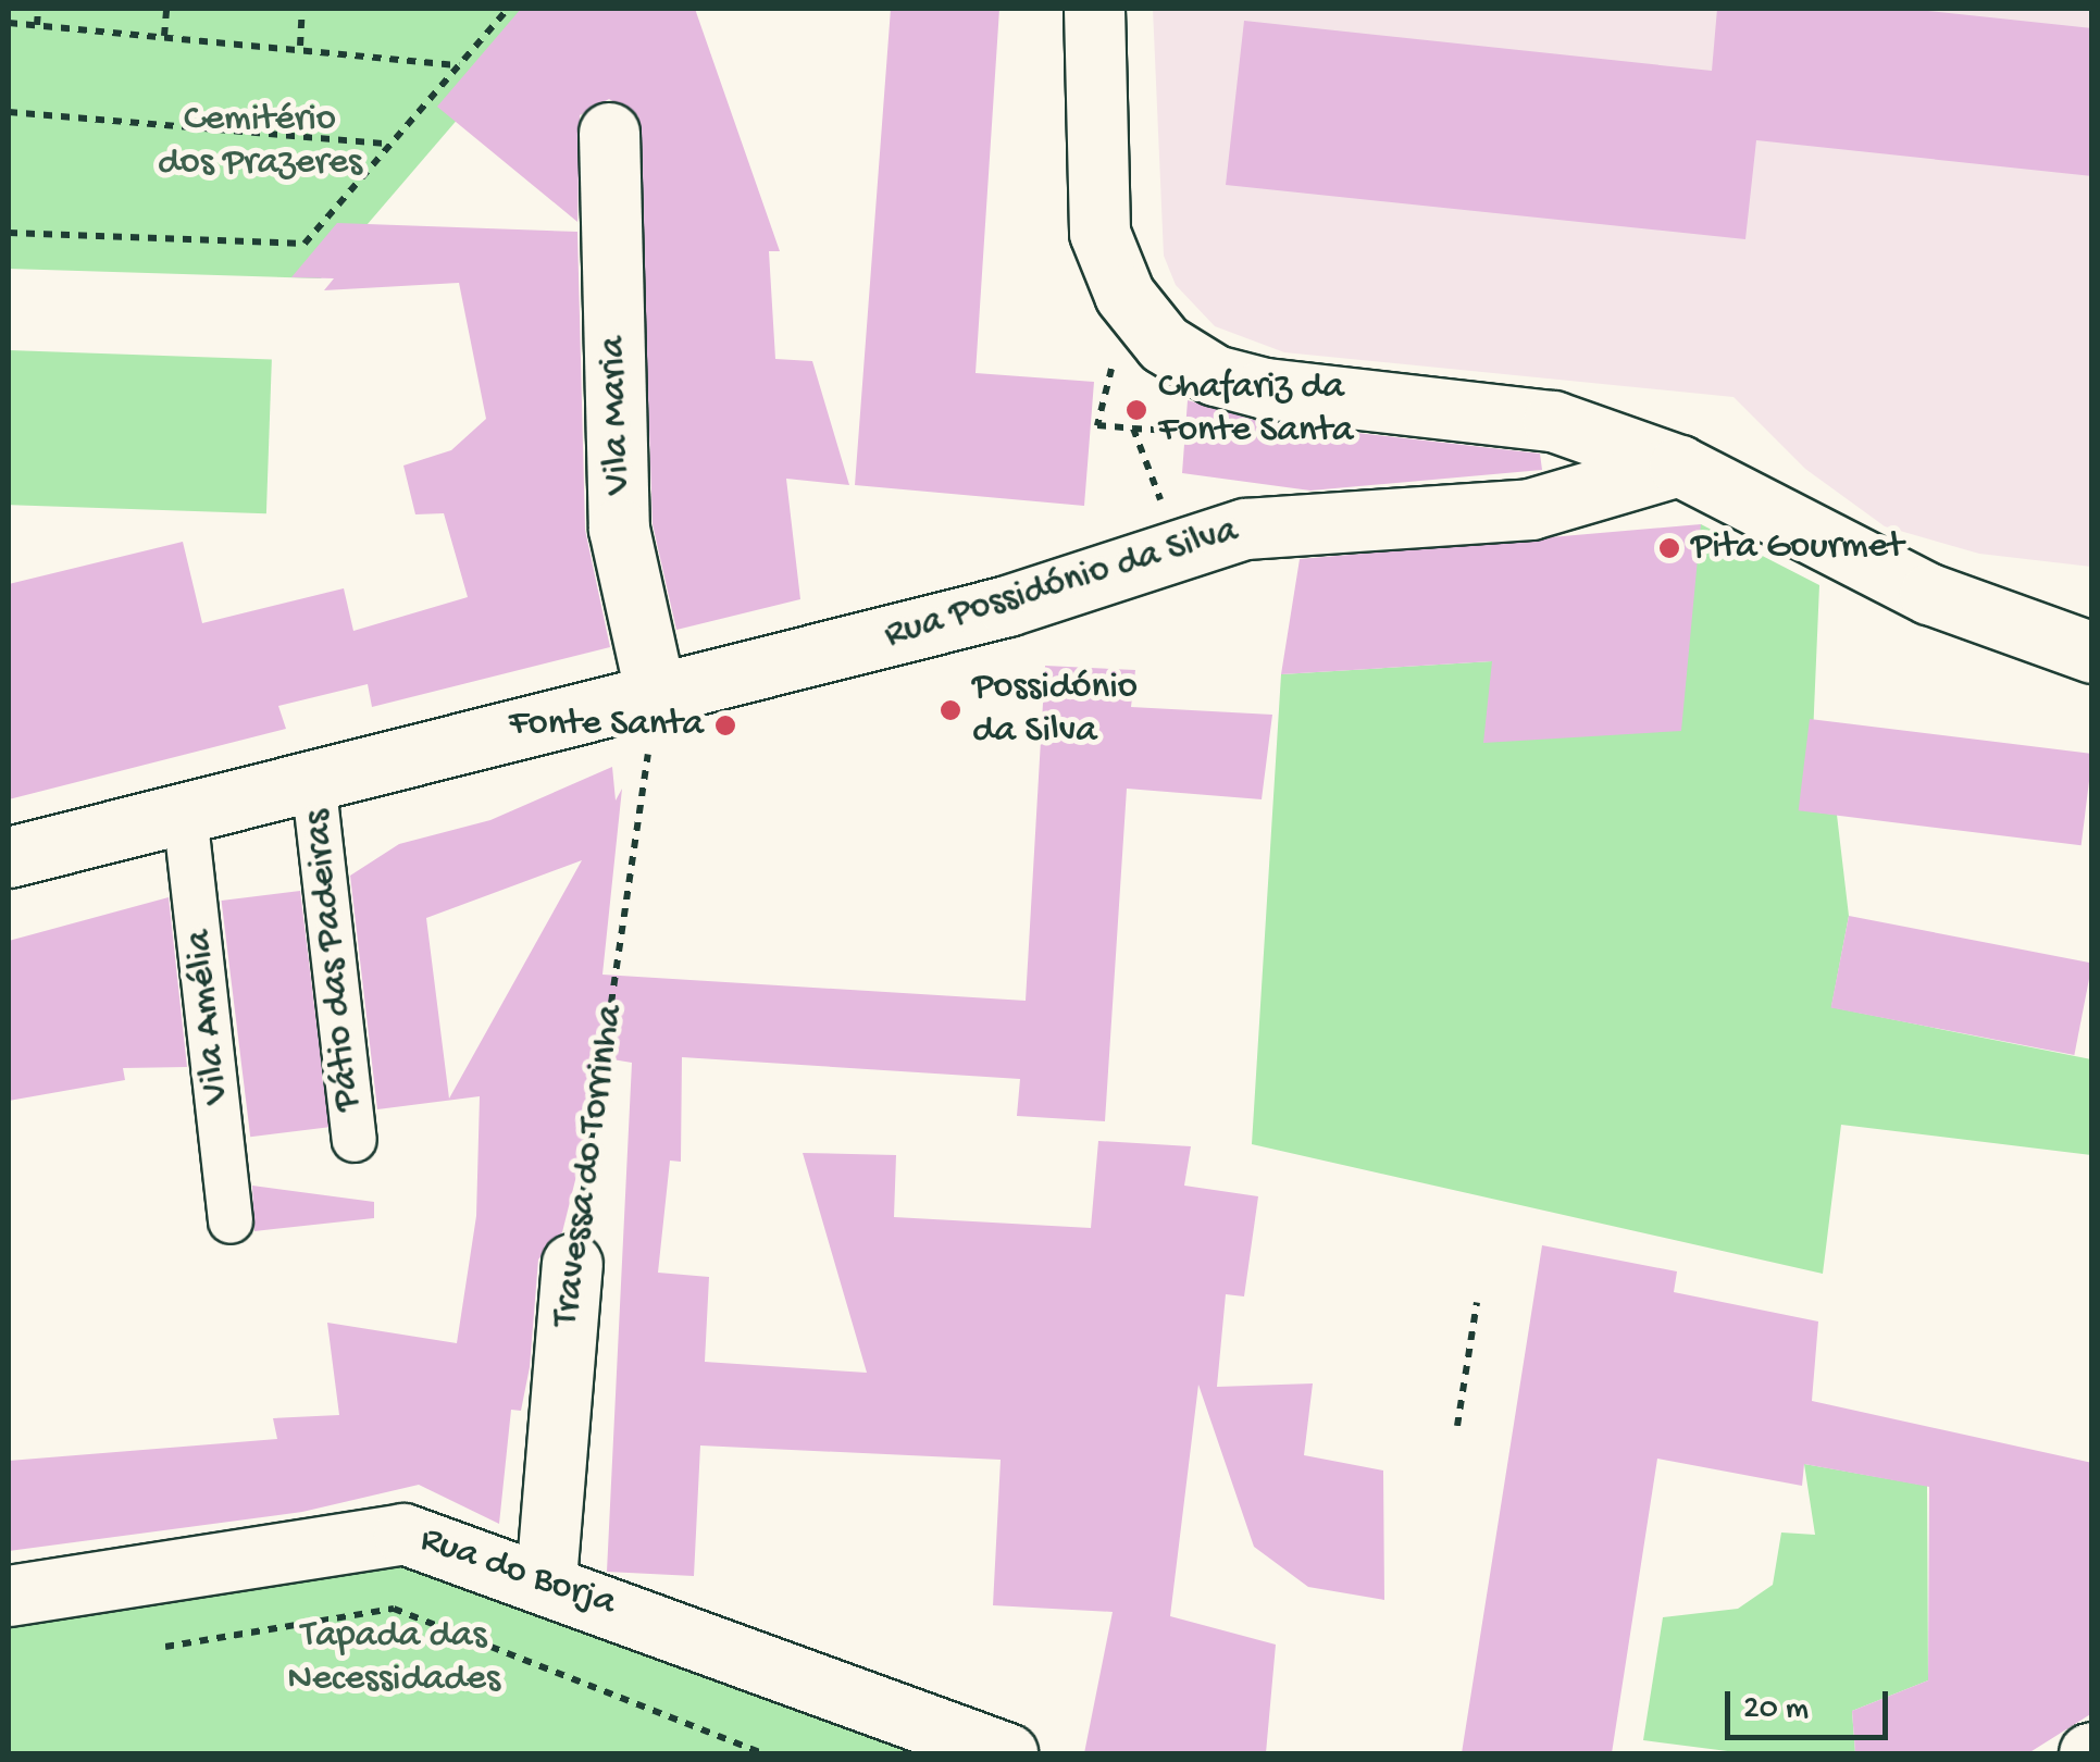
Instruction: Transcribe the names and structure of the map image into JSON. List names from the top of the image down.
{
  "streets": {
    "street": [
      "Vila Maria",
      "Rua Possidónio da Silva",
      "Pátio das Padeiras",
      "Vila Amélia",
      "Travessa do Torrinha",
      "Rua do Borja"
    ]
  },
  "crossings": [
    ["Vila Maria", "Rua Possidónio da Silva"],
    ["Rua Possidónio da Silva", "Pátio das Padeiras"],
    ["Rua Possidónio da Silva", "Vila Amélia"],
    ["Travessa do Torrinha", "Rua do Borja"]
  ],
  "parks": ["Cemitério dos Prazeres", "Tapada das Necessidades"],
  "places": [
    "Chafariz da Fonte Santa",
    "Pita Gourmet",
    "Possidónio da Silva",
    "Fonte Santa"
  ],
  "scale_bar": "20 m"
}
